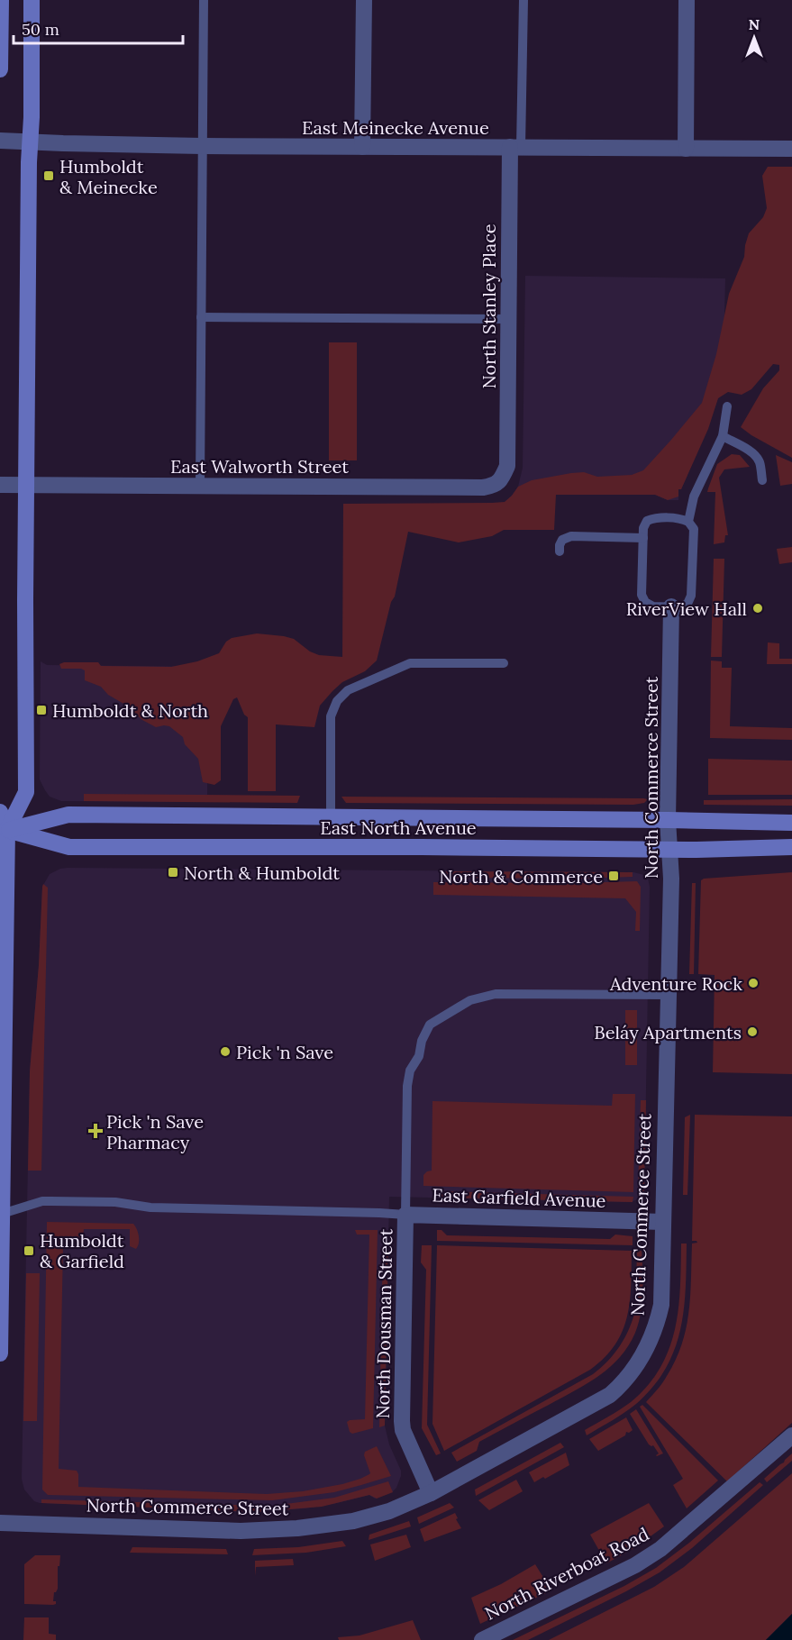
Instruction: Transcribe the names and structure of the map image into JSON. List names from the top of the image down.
{
  "streets": {
    "main road": ["East North Avenue"],
    "street": [
      "East Meinecke Avenue",
      "North Stanley Place",
      "East Walworth Street",
      "North Commerce Street",
      "East Garfield Avenue",
      "North Dousman Street",
      "North Riverboat Road"
    ]
  },
  "crossings": [
    ["East Meinecke Avenue", "North Stanley Place"],
    ["North Stanley Place", "East Walworth Street"],
    ["North Commerce Street", "East North Avenue"],
    ["North Commerce Street", "East Garfield Avenue"],
    ["North Commerce Street", "North Dousman Street"],
    ["East Garfield Avenue", "North Dousman Street"]
  ],
  "places": {
    "transit": [
      "Humboldt & Meinecke",
      "Humboldt & North",
      "North & Humboldt",
      "North & Commerce",
      "Humboldt & Garfield"
    ],
    "other": [
      "RiverView Hall",
      "Adventure Rock",
      "Beláy Apartments",
      "Pick 'n Save"
    ],
    "health": ["Pick 'n Save Pharmacy"]
  },
  "scale_bar": "50 m",
  "north": "top"
}
